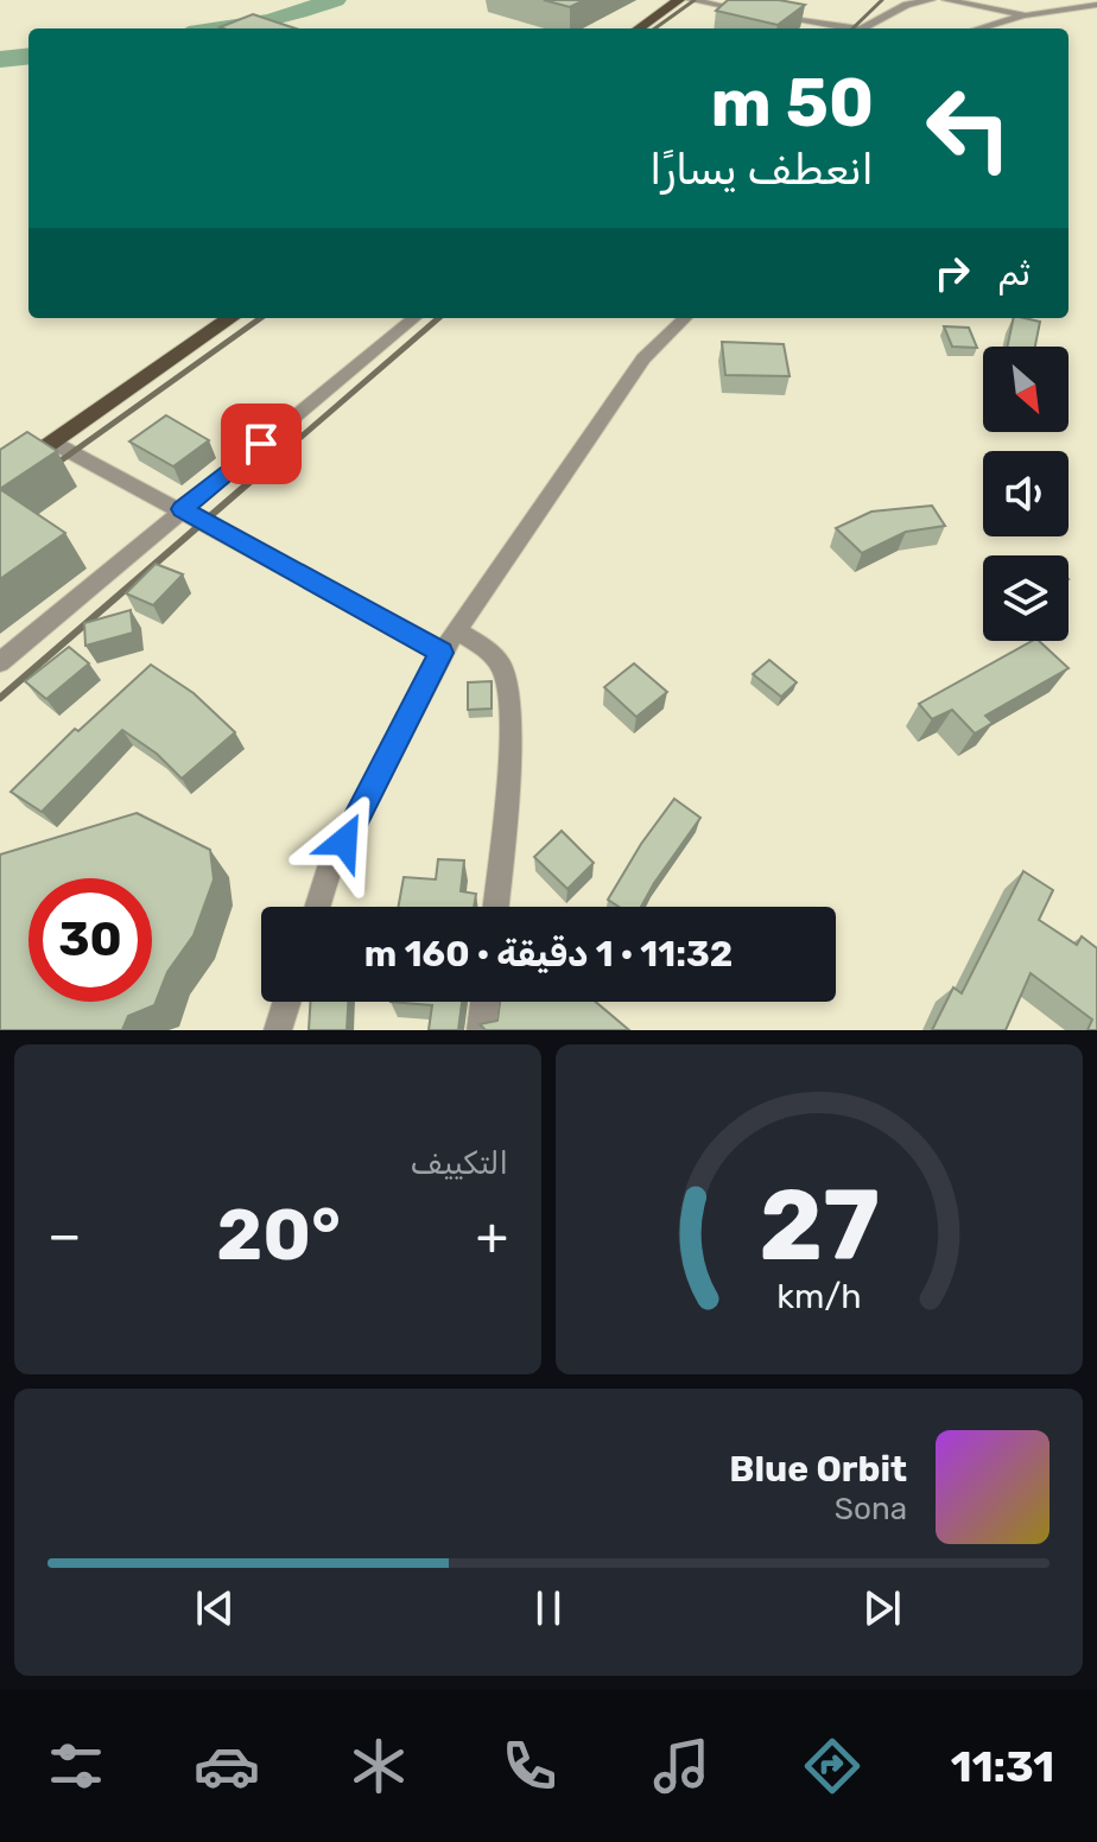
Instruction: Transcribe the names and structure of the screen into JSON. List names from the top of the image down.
{
  "north": "bottom right",
  "page": {
    "turn": ["50 m", "انعطف يسارًا"],
    "then": "ثم",
    "limit": "30",
    "trip": "11:32 · 1 دقيقة · 160 m",
    "tile": "التكييف",
    "heat": ["−", "20°", "+"],
    "song": ["Blue Orbit", "Sona"],
    "tabs": "11:31",
    "gauge": ["27", "km/h"]
  }
}
